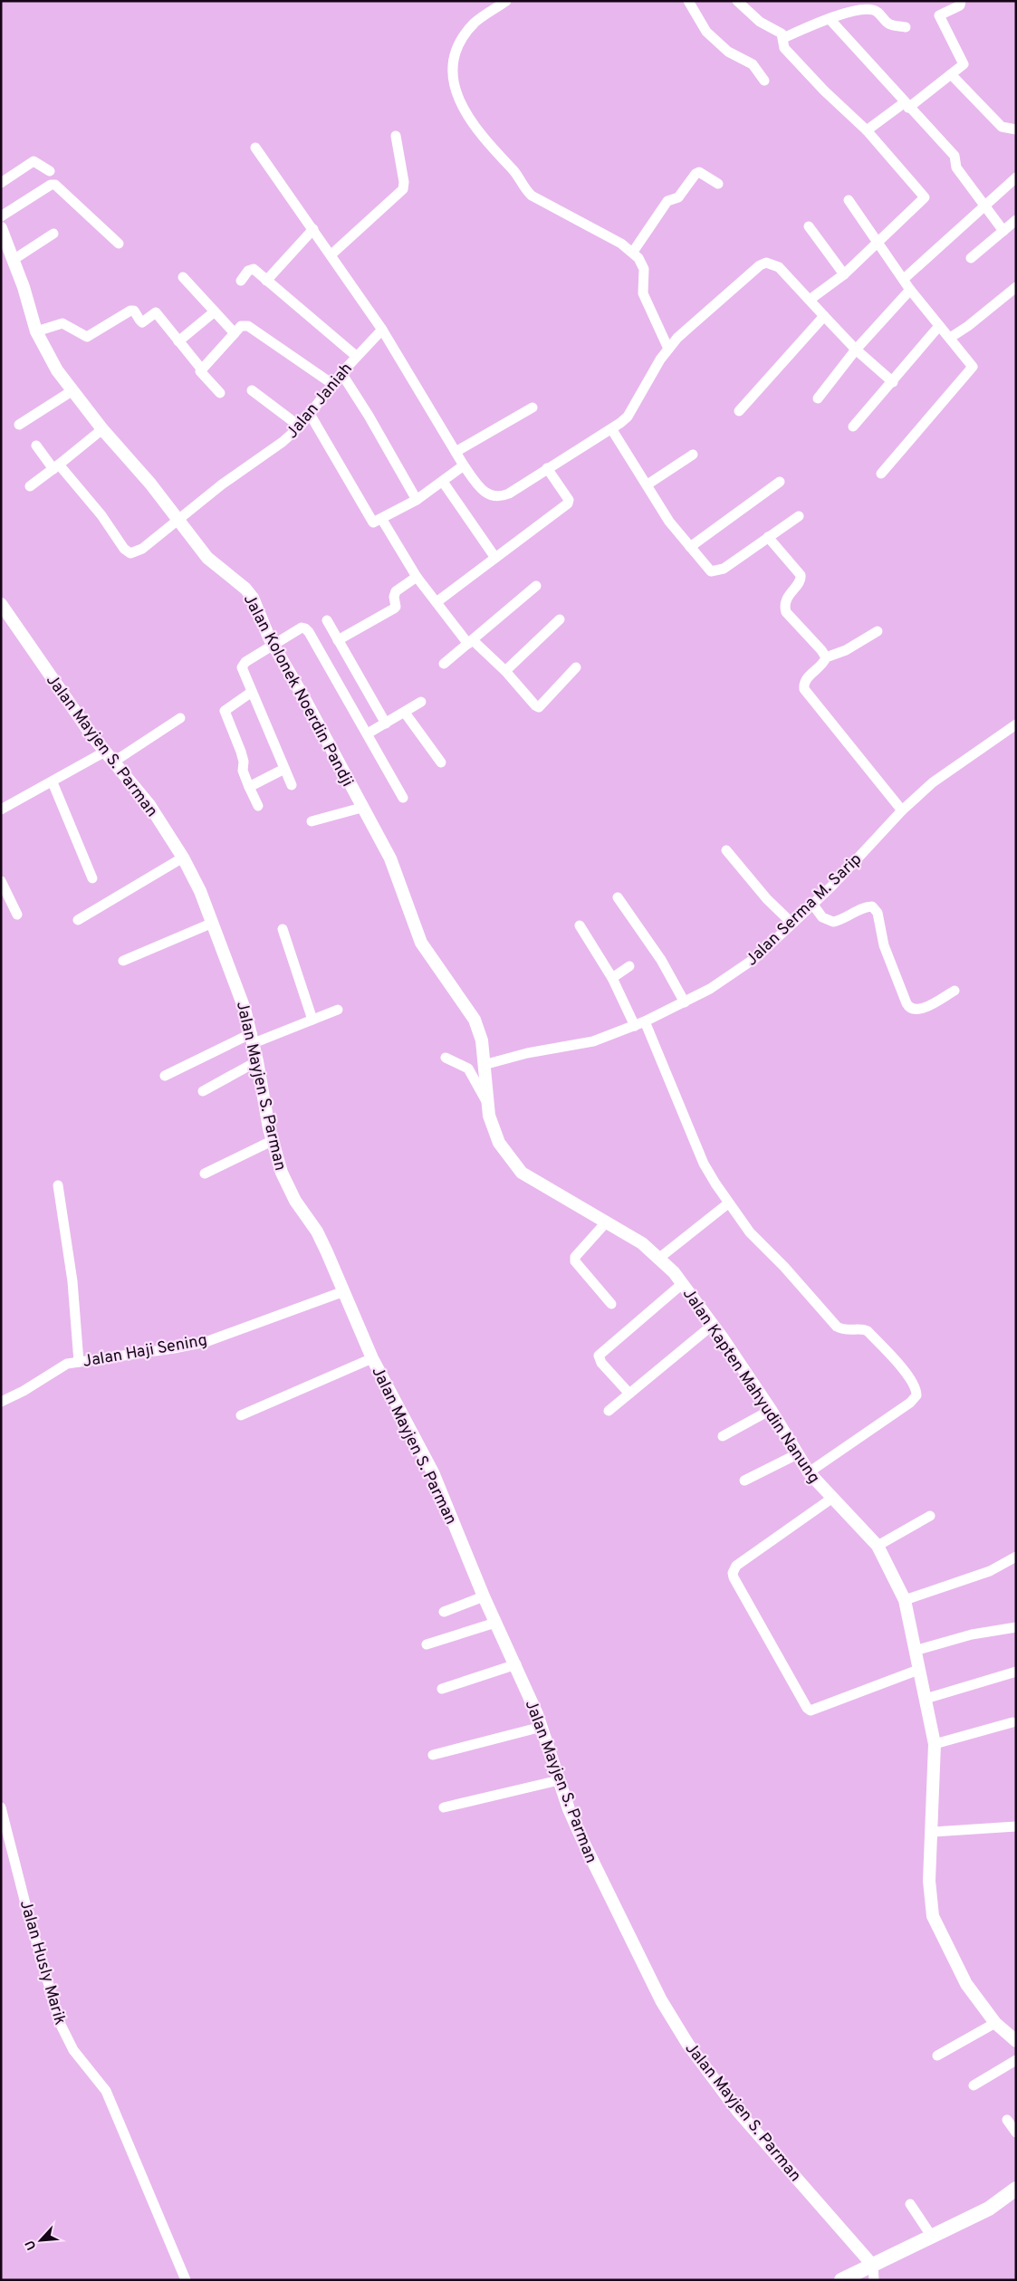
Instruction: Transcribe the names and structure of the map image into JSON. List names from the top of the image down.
{
  "streets": {
    "street": [
      "Jalan Janiah",
      "Jalan Kolonek Noerdin Pandji",
      "Jalan Mayjen S. Parman",
      "Jalan Serma M. Sarip",
      "Jalan Haji Sening",
      "Jalan Kapten Mahyudin Nanung",
      "Jalan Husly Marik"
    ]
  },
  "crossings": [
    ["Jalan Janiah", "Jalan Kolonek Noerdin Pandji"],
    ["Jalan Kolonek Noerdin Pandji", "Jalan Serma M. Sarip"],
    ["Jalan Kolonek Noerdin Pandji", "Jalan Kapten Mahyudin Nanung"],
    ["Jalan Mayjen S. Parman", "Jalan Haji Sening"],
    ["Jalan Serma M. Sarip", "Jalan Kapten Mahyudin Nanung"]
  ],
  "north": "bottom left"
}
